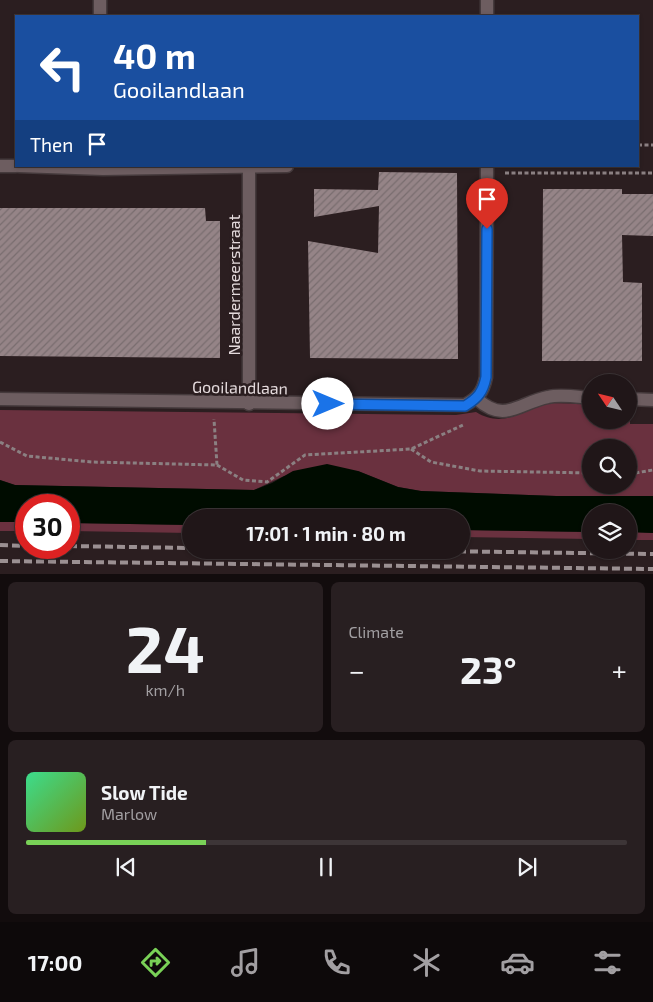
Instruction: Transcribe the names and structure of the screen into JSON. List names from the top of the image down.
{
  "streets": {
    "street": ["Naardermeerstraat", "Gooilandlaan"]
  },
  "crossings": [
    ["Naardermeerstraat", "Gooilandlaan"]
  ],
  "north": "top left",
  "page": {
    "turn": ["40 m", "Gooilandlaan"],
    "then": "Then",
    "limit": "30",
    "trip": "17:01 · 1 min · 80 m",
    "tile": [
      ["24", "km/h"],
      "Climate"
    ],
    "heat": ["−", "23°", "+"],
    "song": ["Slow Tide", "Marlow"],
    "tabs": "17:00"
  }
}
